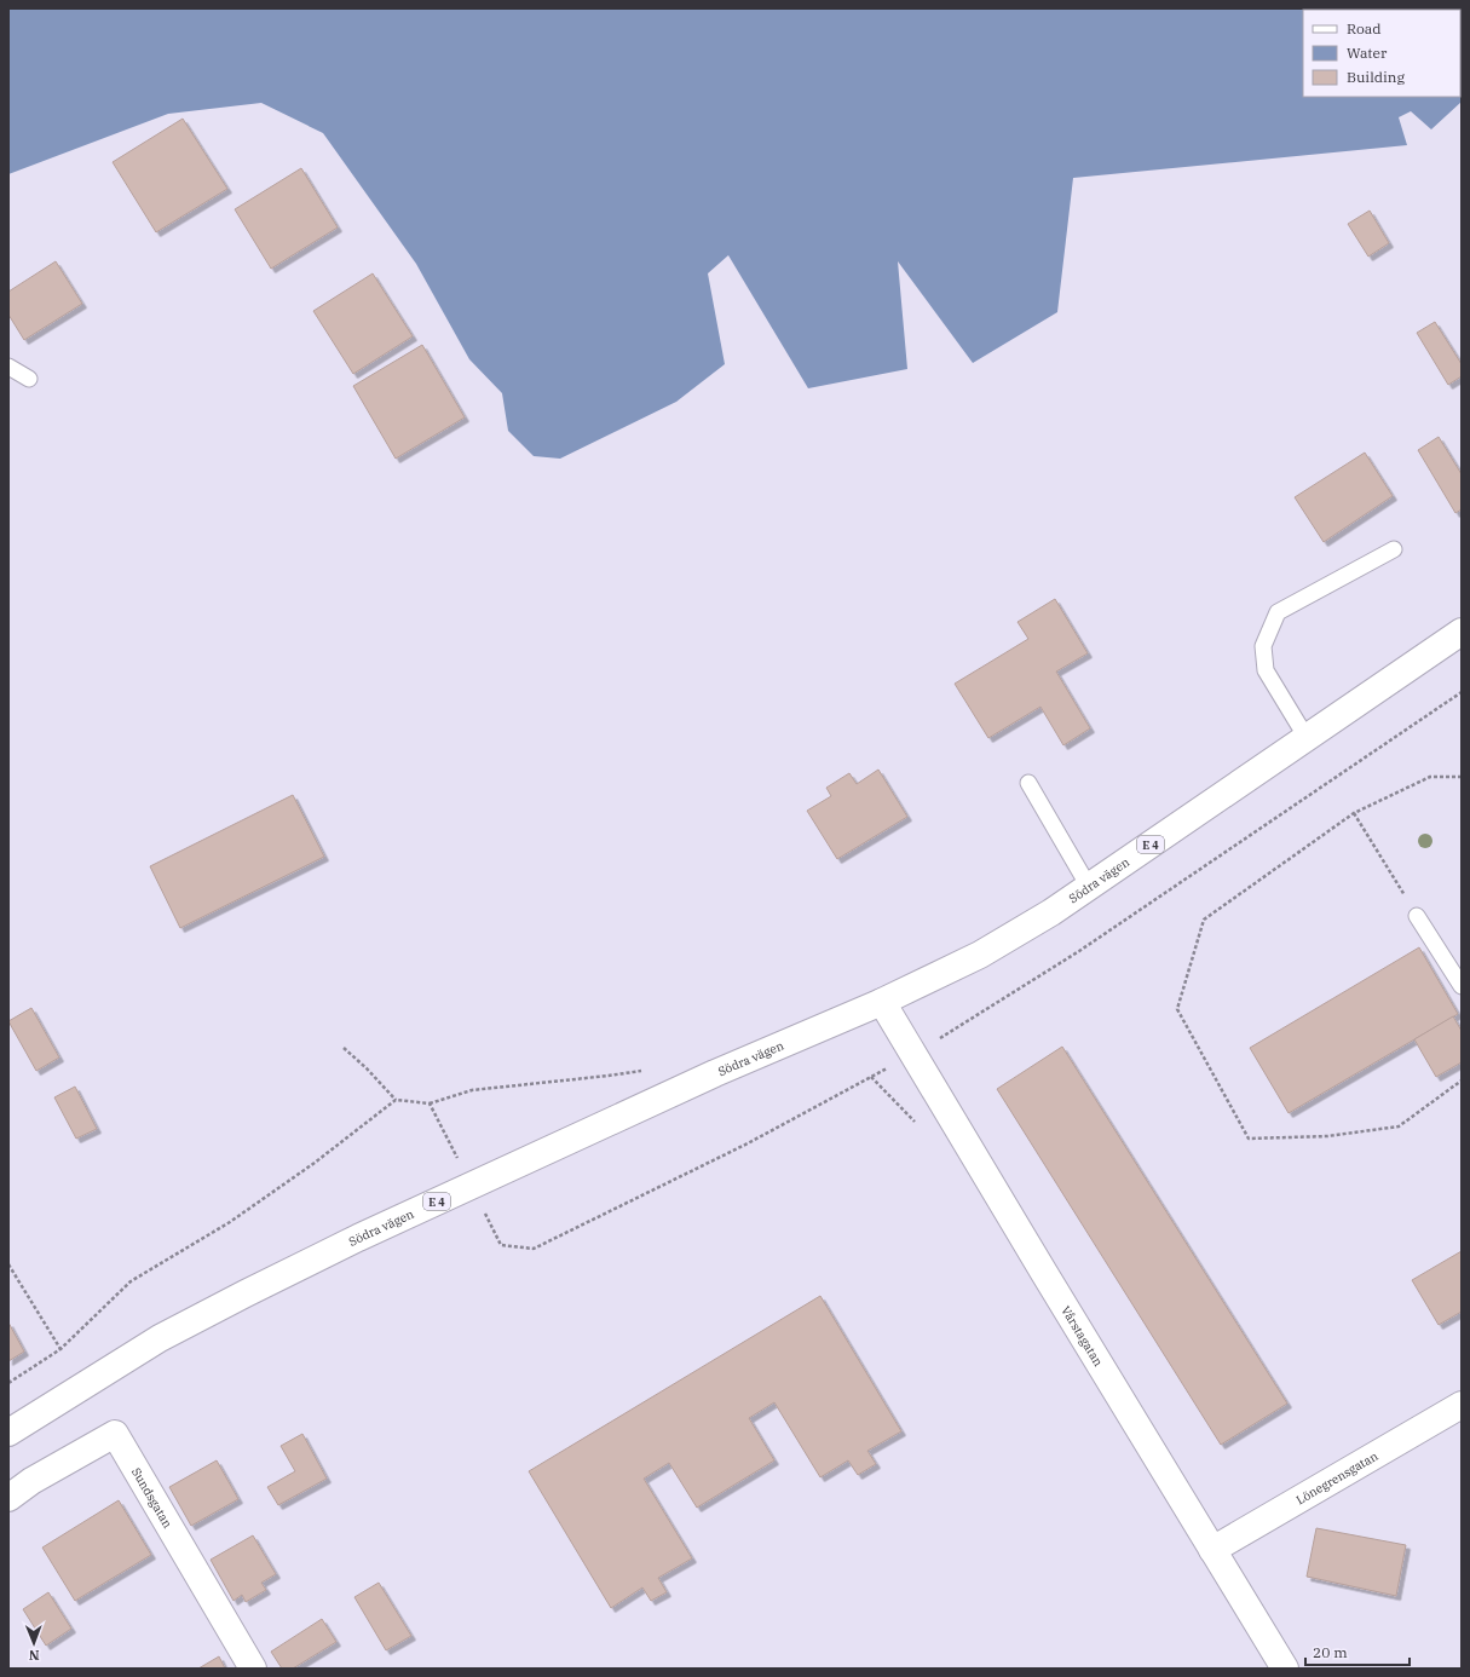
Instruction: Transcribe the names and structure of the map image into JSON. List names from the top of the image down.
{
  "streets": {
    "main road": [
      "E 4",
      "Södra vägen",
      "Vårstagatan",
      "Lönegrensgatan",
      "Sundsgatan"
    ]
  },
  "crossings": [
    ["Södra vägen", "Vårstagatan"],
    ["Vårstagatan", "Lönegrensgatan"]
  ],
  "legend": ["Road", "Water", "Building"],
  "scale_bar": "20 m",
  "north": "bottom"
}
